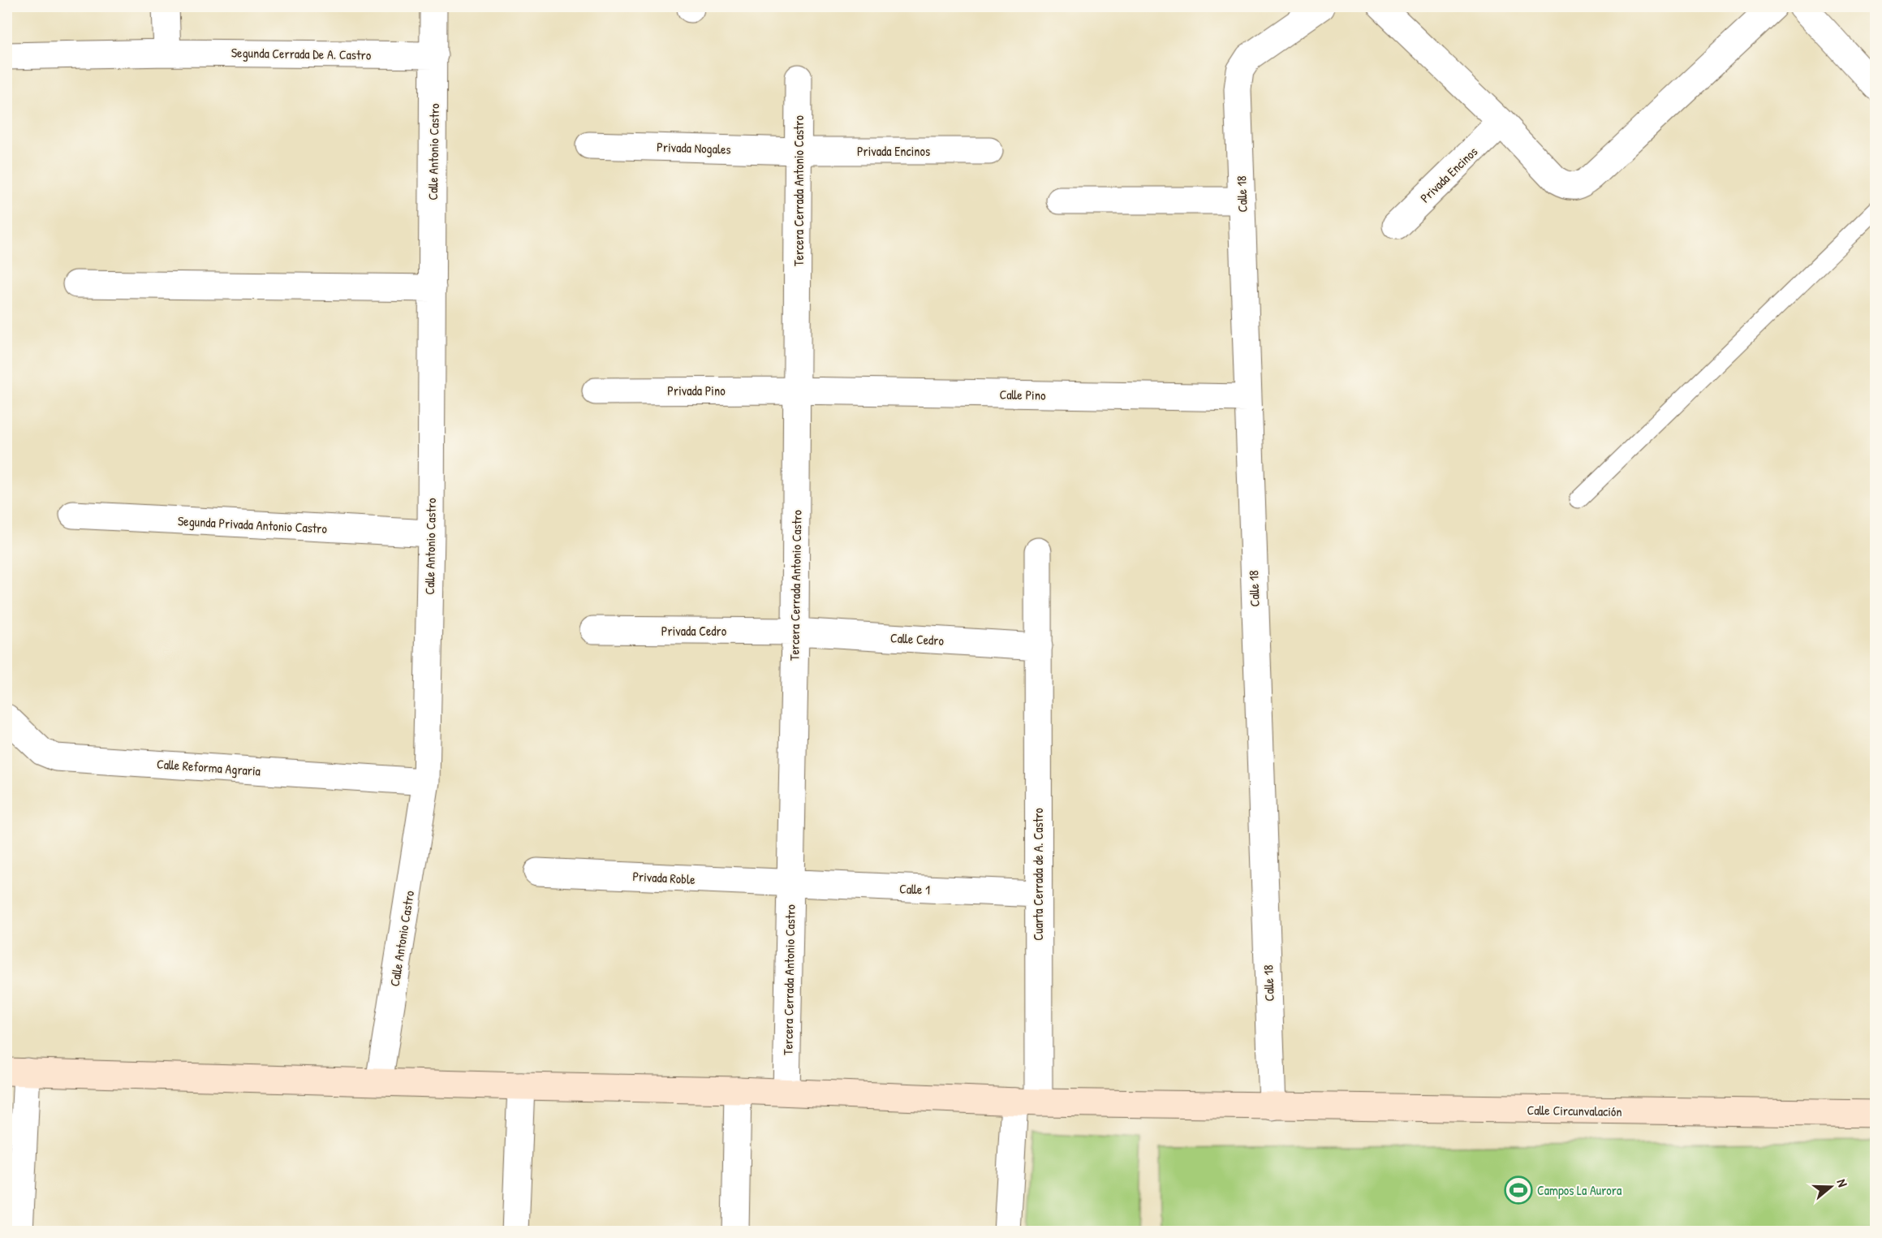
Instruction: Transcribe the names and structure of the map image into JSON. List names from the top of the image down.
{
  "streets": {
    "main road": ["Calle Circunvalación"],
    "street": [
      "Segunda Cerrada De A. Castro",
      "Privada Nogales",
      "Privada Encinos",
      "Calle Antonio Castro",
      "Tercera Cerrada Antonio Castro",
      "Calle 18",
      "Privada Pino",
      "Calle Pino",
      "Segunda Privada Antonio Castro",
      "Privada Cedro",
      "Calle Cedro",
      "Calle Reforma Agraria",
      "Cuarta Cerrada de A. Castro",
      "Privada Roble",
      "Calle 1"
    ]
  },
  "crossings": [
    ["Segunda Cerrada De A. Castro", "Calle Antonio Castro"],
    ["Privada Nogales", "Privada Encinos"],
    ["Privada Nogales", "Tercera Cerrada Antonio Castro"],
    ["Privada Encinos", "Tercera Cerrada Antonio Castro"],
    ["Calle Antonio Castro", "Segunda Privada Antonio Castro"],
    ["Calle Antonio Castro", "Calle Reforma Agraria"],
    ["Calle Antonio Castro", "Calle Circunvalación"],
    ["Tercera Cerrada Antonio Castro", "Privada Pino"],
    ["Tercera Cerrada Antonio Castro", "Calle Pino"],
    ["Tercera Cerrada Antonio Castro", "Privada Cedro"],
    ["Tercera Cerrada Antonio Castro", "Calle Cedro"],
    ["Tercera Cerrada Antonio Castro", "Privada Roble"],
    ["Tercera Cerrada Antonio Castro", "Calle 1"],
    ["Tercera Cerrada Antonio Castro", "Calle Circunvalación"],
    ["Calle 18", "Calle Pino"],
    ["Calle 18", "Calle Circunvalación"],
    ["Privada Pino", "Calle Pino"],
    ["Privada Cedro", "Calle Cedro"],
    ["Calle Cedro", "Cuarta Cerrada de A. Castro"],
    ["Cuarta Cerrada de A. Castro", "Calle 1"],
    ["Cuarta Cerrada de A. Castro", "Calle Circunvalación"],
    ["Privada Roble", "Calle 1"]
  ],
  "places": {
    "sports": ["Campos La Aurora"]
  },
  "north": "right"
}
